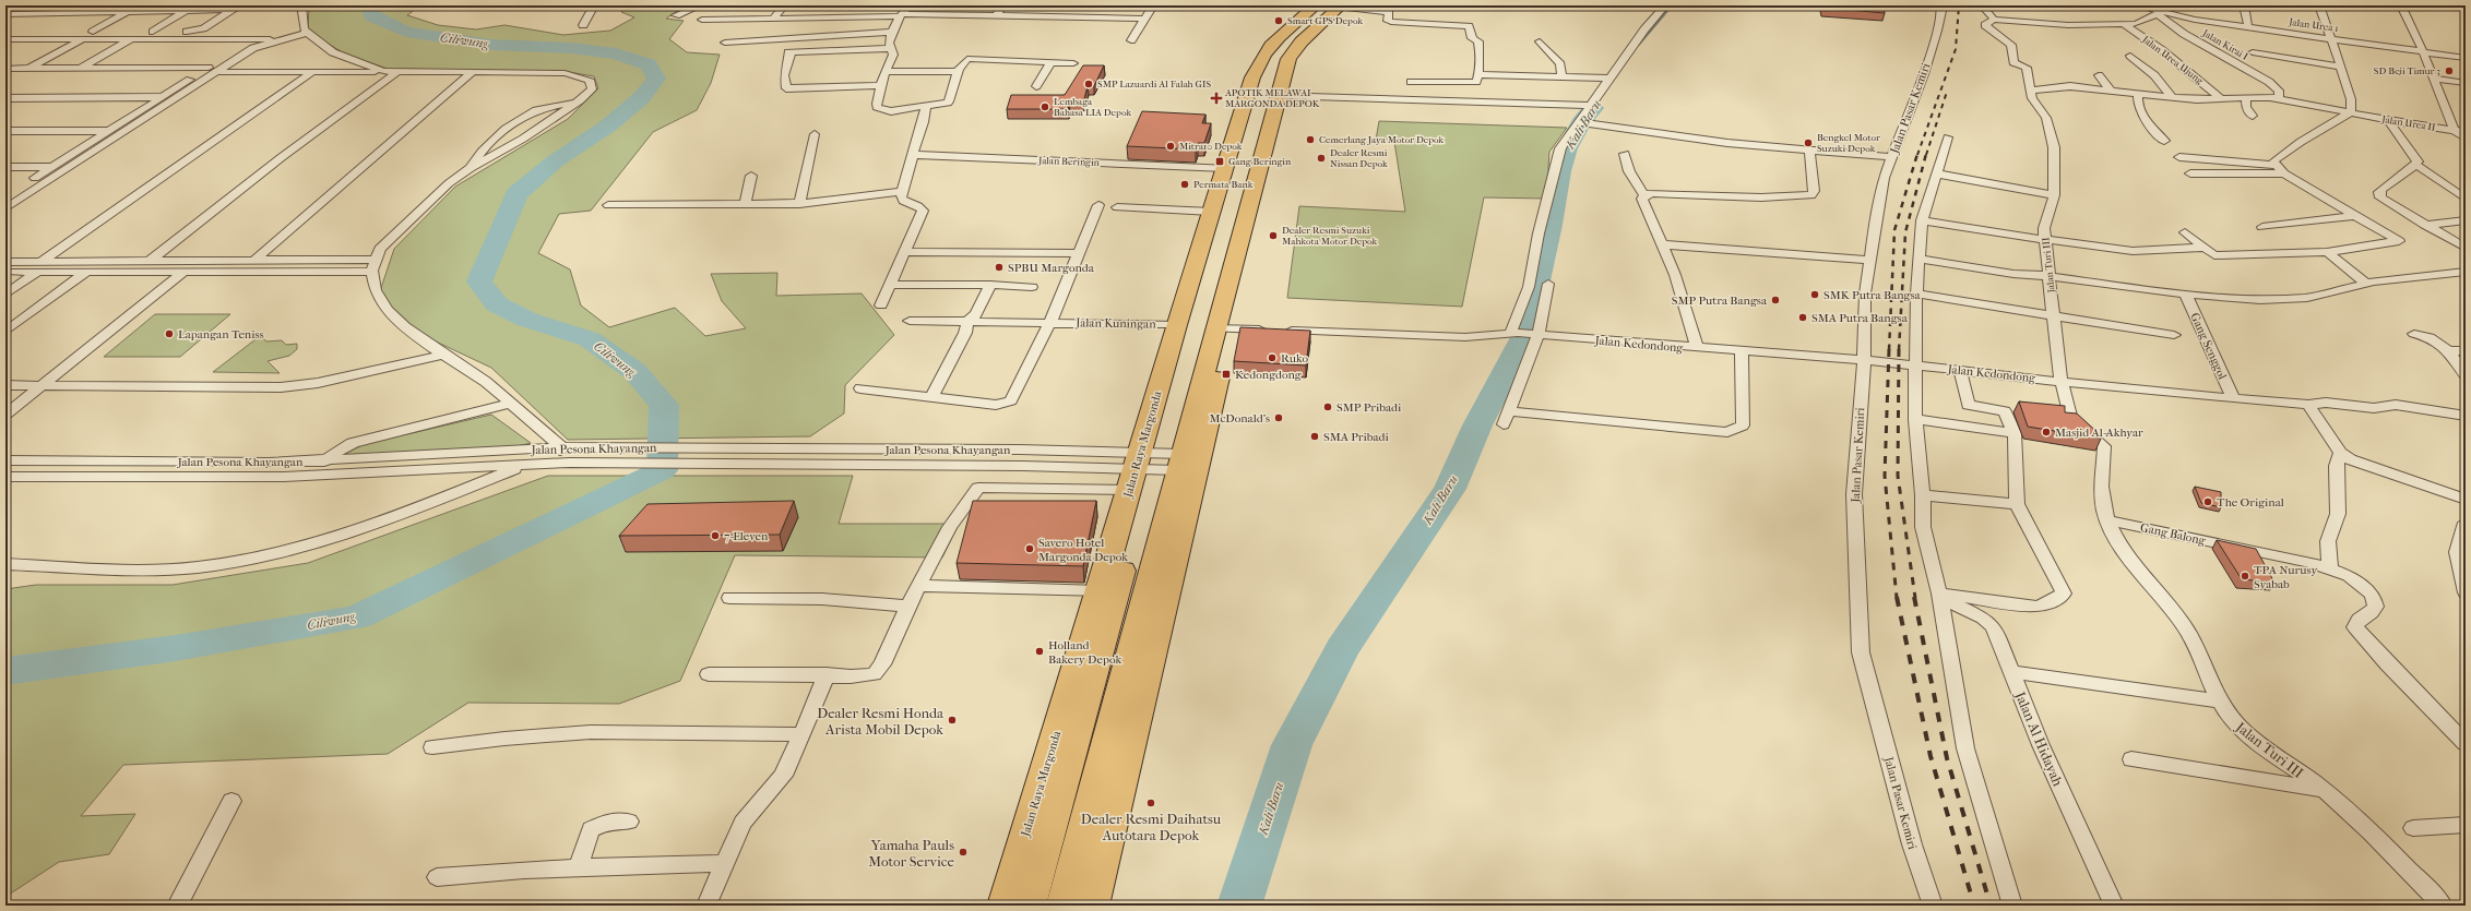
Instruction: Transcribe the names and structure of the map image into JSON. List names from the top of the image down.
{
  "streets": {
    "highway": ["Jalan Raya Margonda"],
    "street": [
      "Jalan Urea 1",
      "Jalan Kirai I",
      "Jalan Urea Ujung",
      "Jalan Pasar Kemiri",
      "Jalan Urea II",
      "Jalan Beringin",
      "Jalan Turi III",
      "Jalan Kuningan",
      "Jalan Kedondong",
      "Gang Senggol",
      "Jalan Pesona Khayangan",
      "Gang Balong",
      "Jalan Al Hidayah"
    ]
  },
  "crossings": [
    ["Jalan Urea 1", "Jalan Kirai I"],
    ["Jalan Kirai I", "Jalan Urea Ujung"],
    ["Jalan Urea Ujung", "Jalan Urea II"],
    ["Jalan Urea Ujung", "Jalan Turi III"],
    ["Jalan Pasar Kemiri", "Jalan Kedondong"],
    ["Jalan Beringin", "Jalan Raya Margonda"],
    ["Jalan Turi III", "Jalan Kedondong"],
    ["Jalan Turi III", "Gang Balong"],
    ["Jalan Kuningan", "Jalan Raya Margonda"],
    ["Jalan Kedondong", "Gang Senggol"],
    ["Jalan Kedondong", "Jalan Raya Margonda"],
    ["Jalan Raya Margonda", "Jalan Pesona Khayangan"]
  ],
  "water": ["Ciliwung", "Kali Baru"],
  "places": {
    "other": [
      "Smart GPS Depok",
      "SD Beji Timur 3",
      "SMP Lazuardi Al-Falah GIS",
      "Lembaga Bahasa-LIA Depok",
      "Cemerlang Jaya Motor Depok",
      "Bengkel Motor Suzuki Depok",
      "Mitra10 Depok",
      "Dealer Resmi Nissan Depok",
      "Permata Bank",
      "Dealer Resmi Suzuki Mahkota Motor Depok",
      "SPBU Margonda",
      "SMK Putra Bangsa",
      "SMP Putra Bangsa",
      "SMA Putra Bangsa",
      "Lapangan Teniss",
      "Ruko",
      "SMP Pribadi",
      "McDonald's",
      "Masjid Al-Akhyar",
      "SMA Pribadi",
      "The Original",
      "7-Eleven",
      "Savero Hotel Margonda Depok",
      "TPA Nurusy Syabab",
      "Holland Bakery Depok",
      "Dealer Resmi Honda Arista Mobil Depok",
      "Dealer Resmi Daihatsu Autotara Depok",
      "Yamaha Pauls Motor Service"
    ],
    "health": ["APOTIK MELAWAI MARGONDA DEPOK"],
    "transit": ["Gang Beringin", "Kedongdong"]
  }
}
